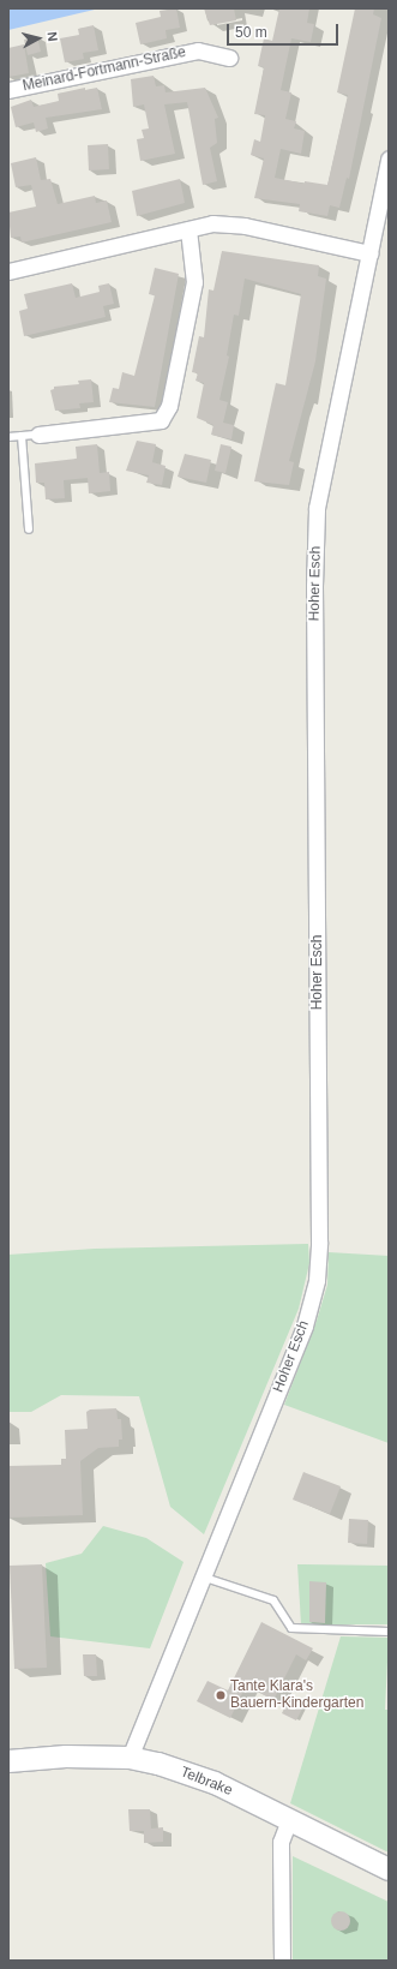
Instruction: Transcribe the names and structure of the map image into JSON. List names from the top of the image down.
{
  "streets": {
    "street": ["Meinard-Fortmann-Straße", "Hoher Esch", "Telbrake"]
  },
  "crossings": [
    ["Hoher Esch", "Telbrake"]
  ],
  "places": ["Tante Klara's Bauern-Kindergarten"],
  "scale_bar": "50 m",
  "north": "right"
}
